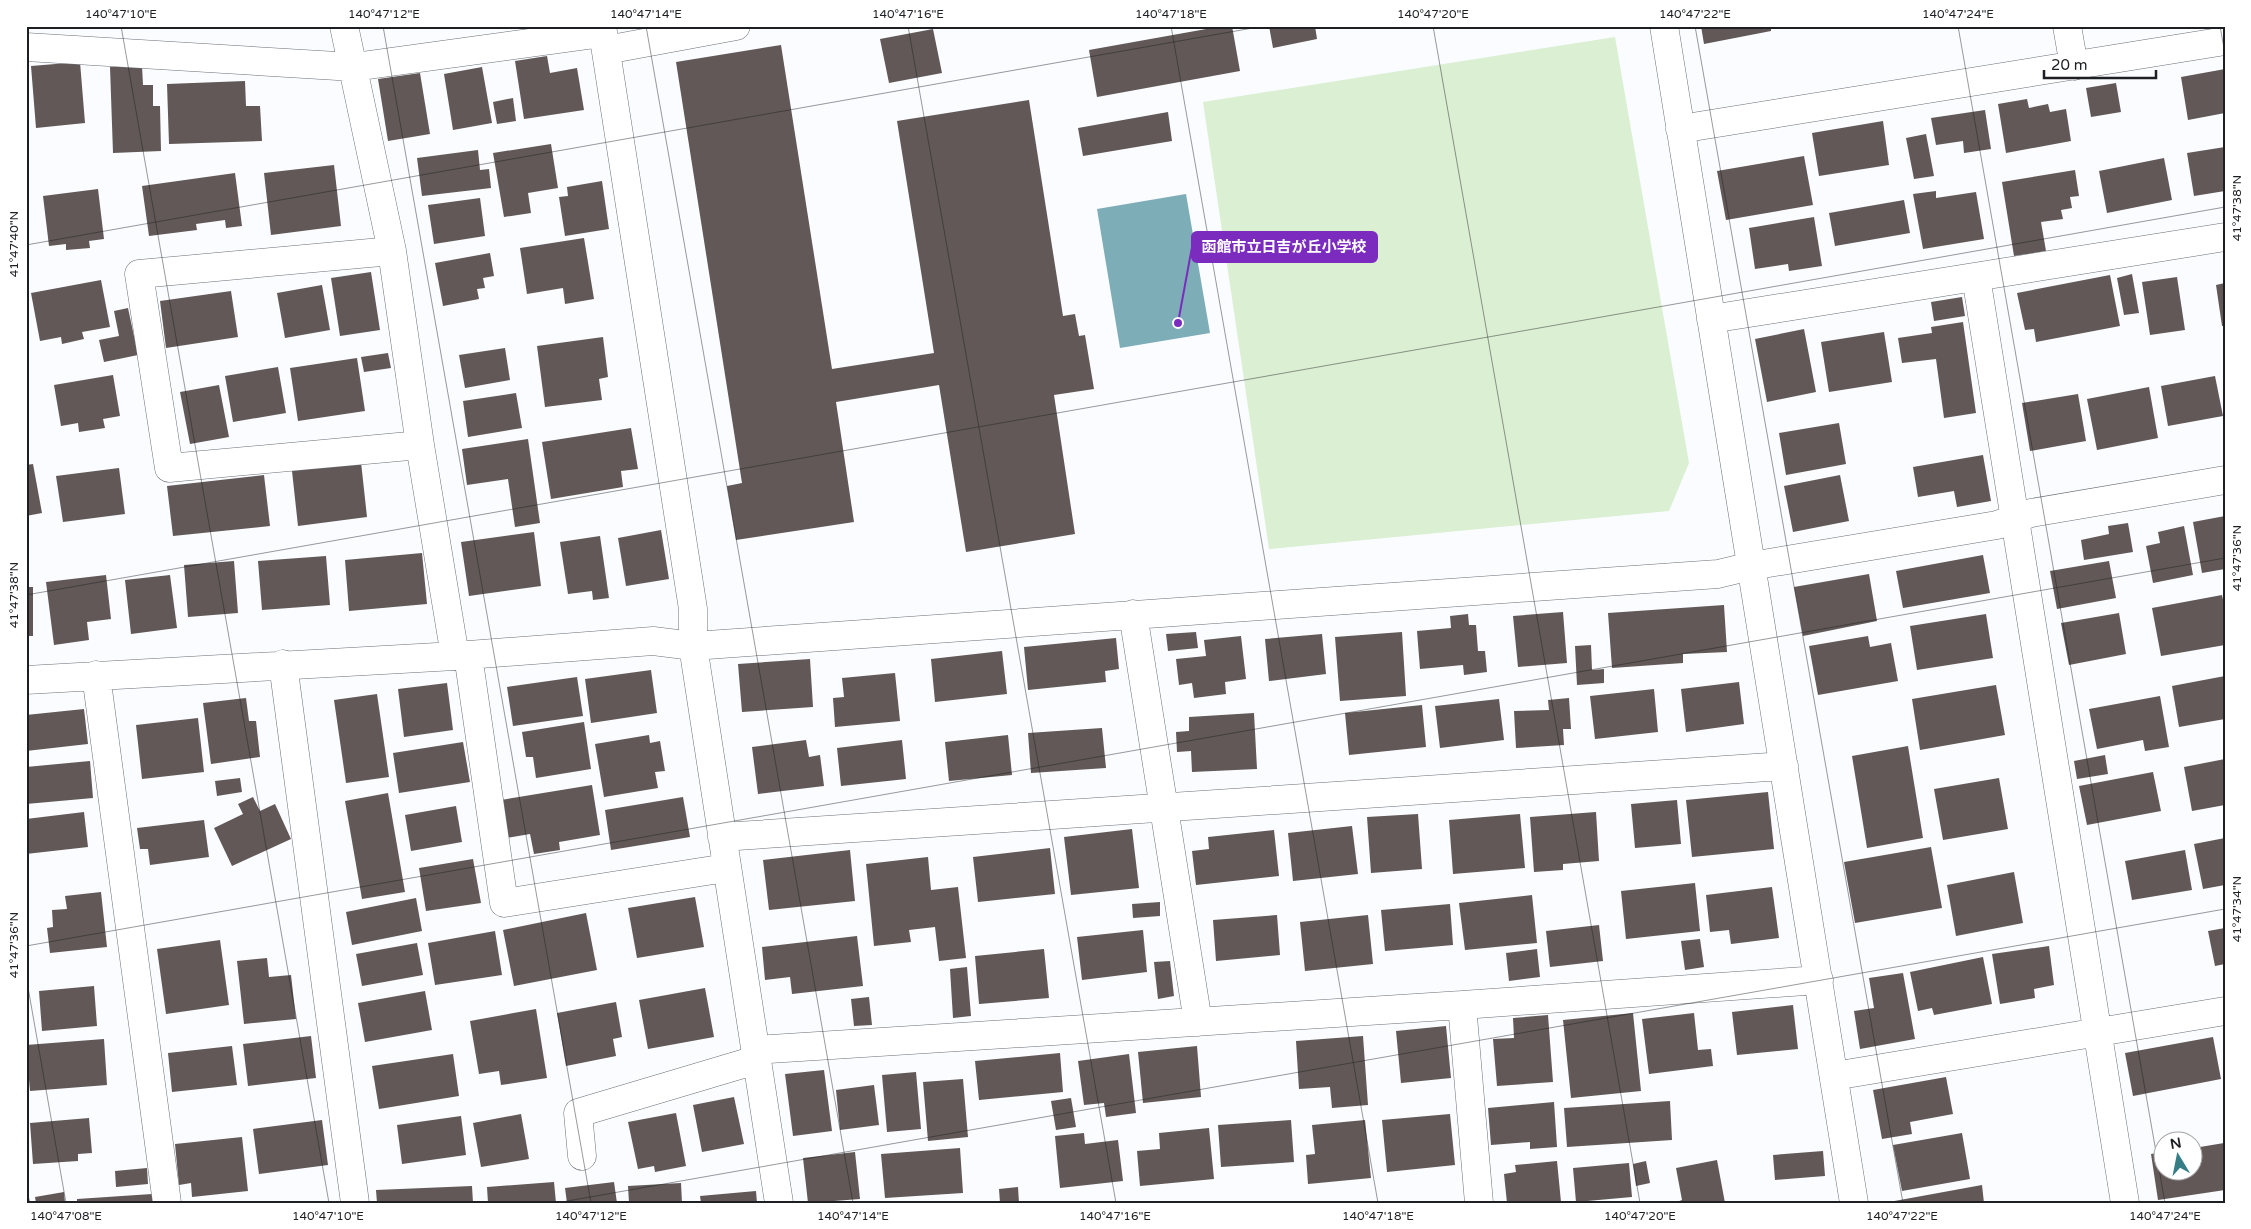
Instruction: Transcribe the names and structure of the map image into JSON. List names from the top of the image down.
{
  "places": ["函館市立日吉が丘小学校"],
  "scale_bar": "20 m",
  "north": "top",
  "coordinates": [
    "140°47'10\"E",
    "140°47'12\"E",
    "140°47'14\"E",
    "140°47'16\"E",
    "140°47'18\"E",
    "140°47'20\"E",
    "140°47'22\"E",
    "140°47'24\"E",
    "41°47'38\"N",
    "41°47'40\"N",
    "41°47'36\"N",
    "41°47'34\"N",
    "140°47'08\"E"
  ]
}
